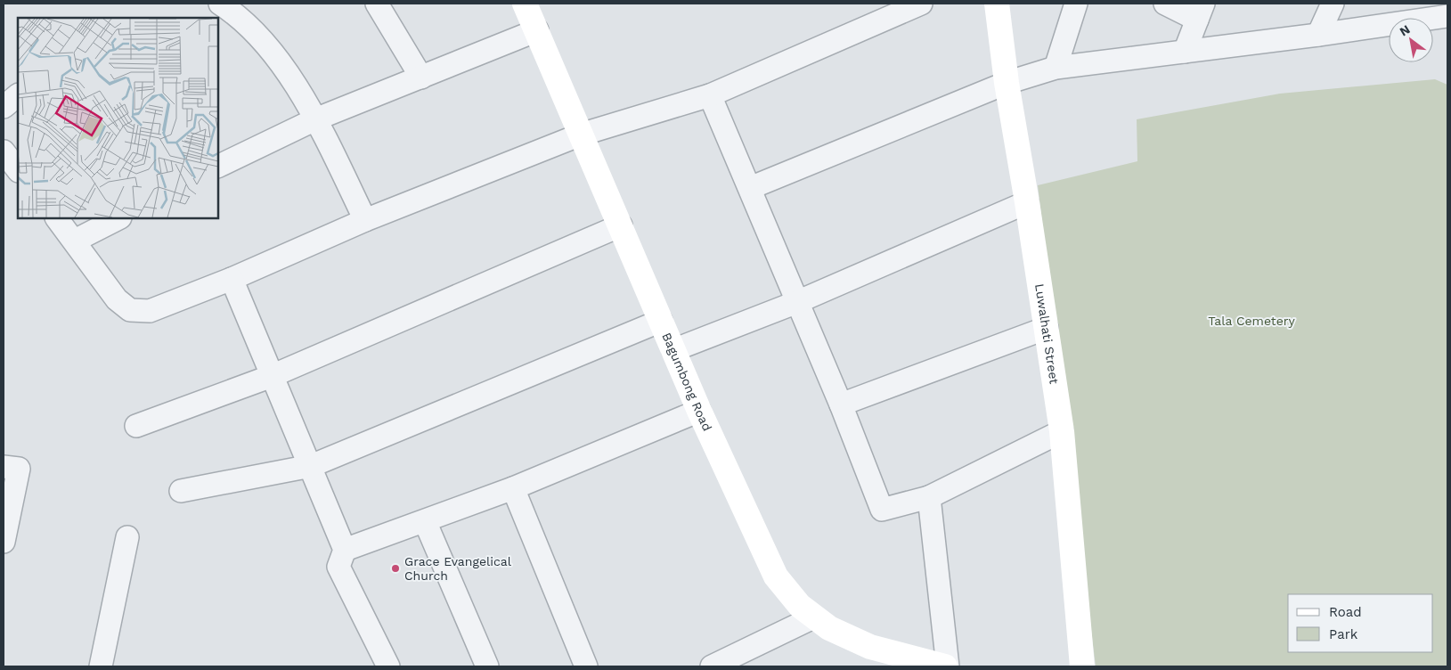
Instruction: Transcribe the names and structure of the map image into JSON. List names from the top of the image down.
{
  "streets": {
    "street": ["Luwalhati Street", "Bagumbong Road"]
  },
  "parks": ["Tala Cemetery"],
  "places": ["Grace Evangelical Church"],
  "legend": ["Road", "Park"],
  "north": "top left"
}
